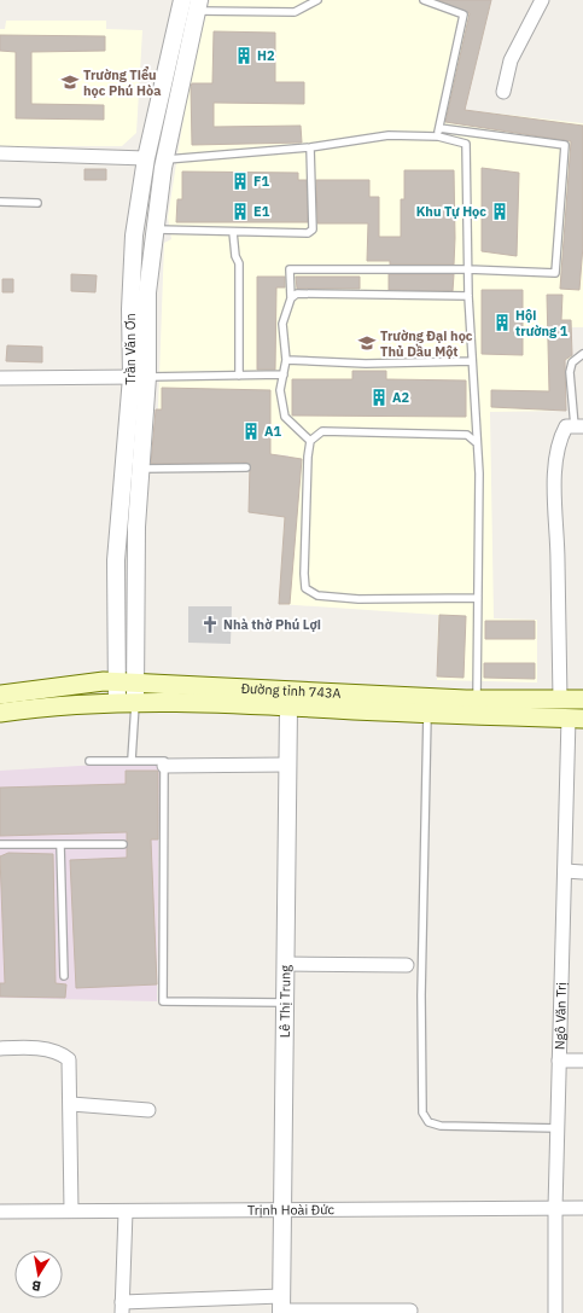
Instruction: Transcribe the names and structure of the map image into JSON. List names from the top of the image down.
{
  "streets": {
    "main road": ["Đường tỉnh 743A"],
    "street": [
      "Trần Văn Ơn",
      "Lê Thị Trung",
      "Ngô Văn Trị",
      "Trịnh Hoài Đức"
    ]
  },
  "crossings": [
    ["Trần Văn Ơn", "Đường tỉnh 743A"],
    ["Đường tỉnh 743A", "Lê Thị Trung"],
    ["Đường tỉnh 743A", "Ngô Văn Trị"],
    ["Lê Thị Trung", "Trịnh Hoài Đức"],
    ["Ngô Văn Trị", "Trịnh Hoài Đức"]
  ],
  "places": {
    "building": [
      "H2",
      "F1",
      "E1",
      "Khu Tự Học",
      "Hội trường 1",
      "A2",
      "A1"
    ],
    "school or university": ["Trường Tiểu học Phú Hòa", "Trường Đại học Thủ Dầu Một"],
    "church": ["Nhà thờ Phú Lợi"]
  },
  "north": "bottom"
}
